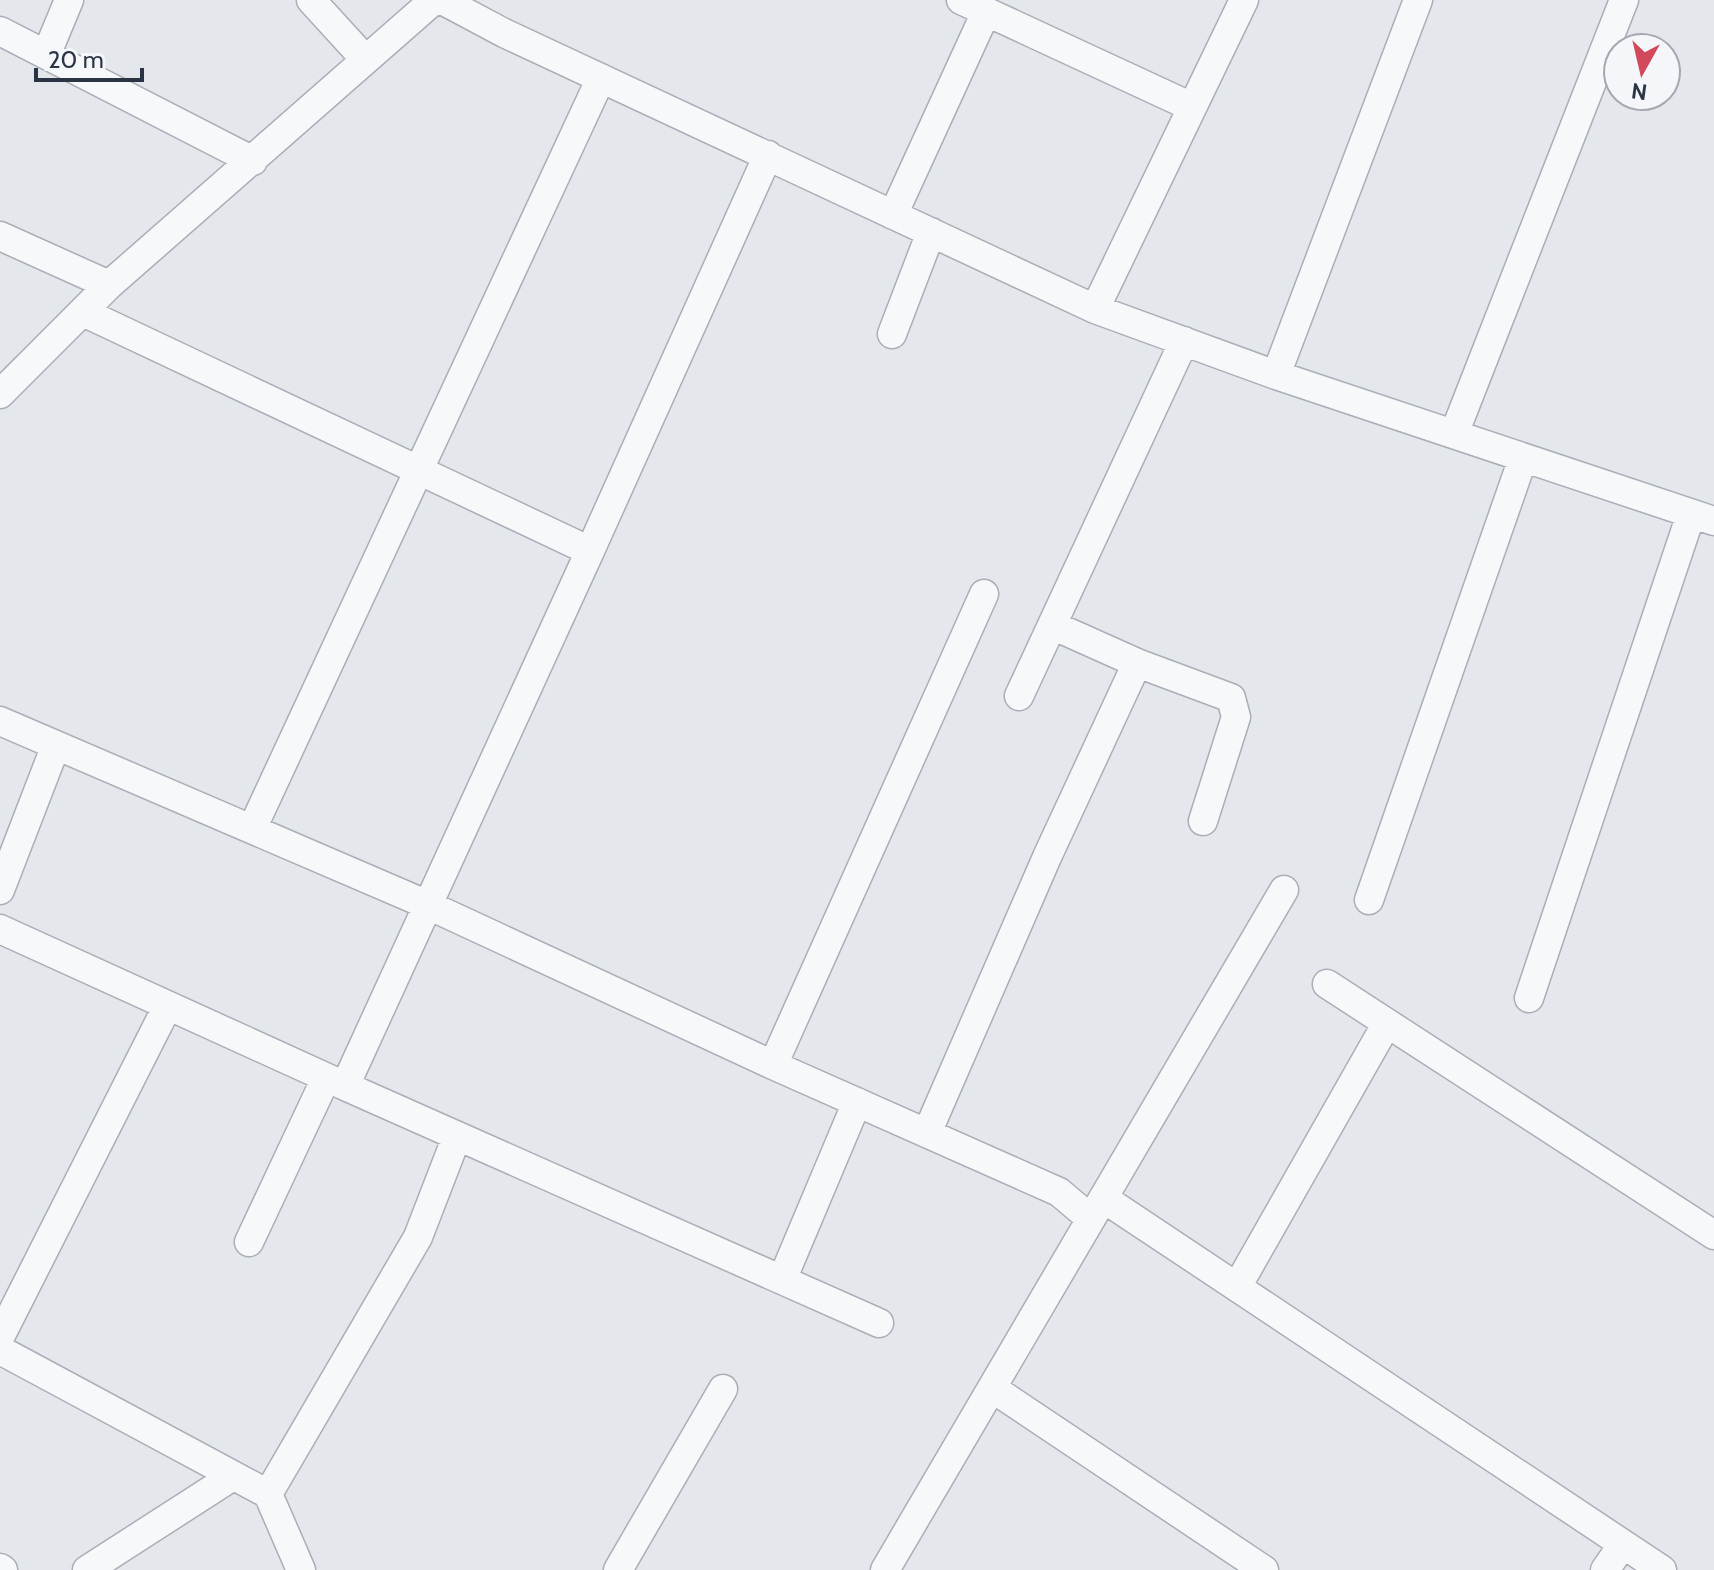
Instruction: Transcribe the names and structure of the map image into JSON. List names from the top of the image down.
{
  "scale_bar": "20 m",
  "north": "bottom"
}
